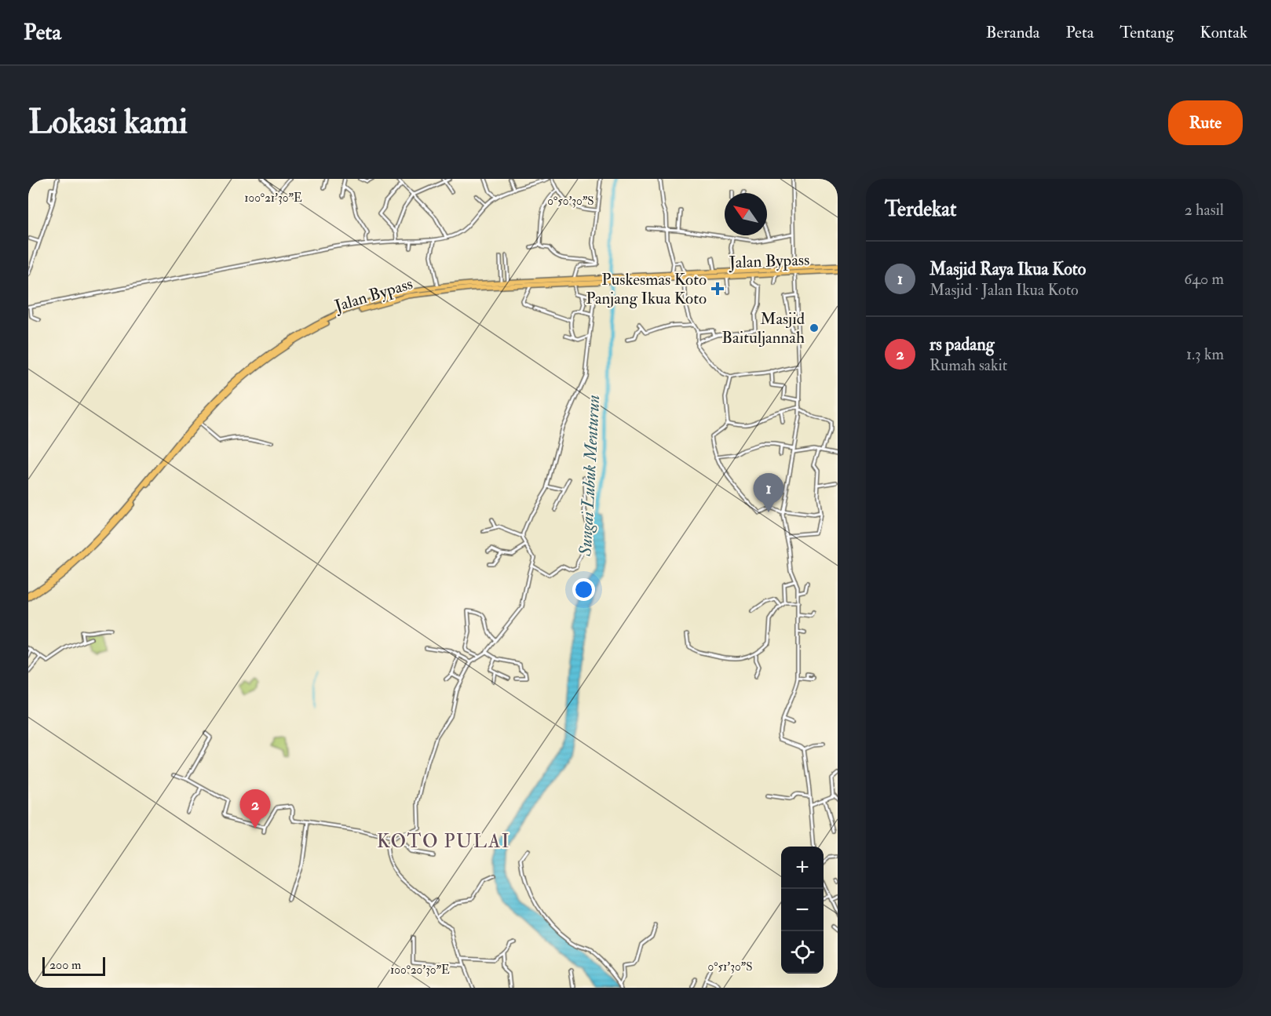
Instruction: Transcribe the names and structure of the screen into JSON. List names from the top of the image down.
{
  "streets": {
    "highway": ["Jalan Bypass"]
  },
  "districts": ["KOTO PULAI"],
  "water": ["Sungai Lubuk Menturun"],
  "places": {
    "health": ["Puskesmas Koto Panjang Ikua Koto"],
    "other": ["Masjid Baituljannah"]
  },
  "scale_bar": "200 m",
  "north": "top left",
  "page": {
    "header": "Peta",
    "nav": [
      "Beranda",
      "Peta",
      "Tentang",
      "Kontak"
    ],
    "buttons": "Rute",
    "title": "Lokasi kami",
    "heading": ["Terdekat", "2 hasil"],
    "list": [
      {
        "mark": "1",
        "name": "Masjid Raya Ikua Koto",
        "note": "Masjid · Jalan Ikua Koto",
        "value": "640 m"
      },
      {
        "mark": "2",
        "name": "rs padang",
        "note": "Rumah sakit",
        "value": "1.3 km"
      }
    ],
    "pins": ["1", "2"],
    "map_buttons": ["+", "−"],
    "scale": "200 m"
  },
  "coordinates": [
    "100°21'30\"E",
    "0°50'30\"S",
    "0°51'30\"S",
    "100°20'30\"E"
  ]
}
